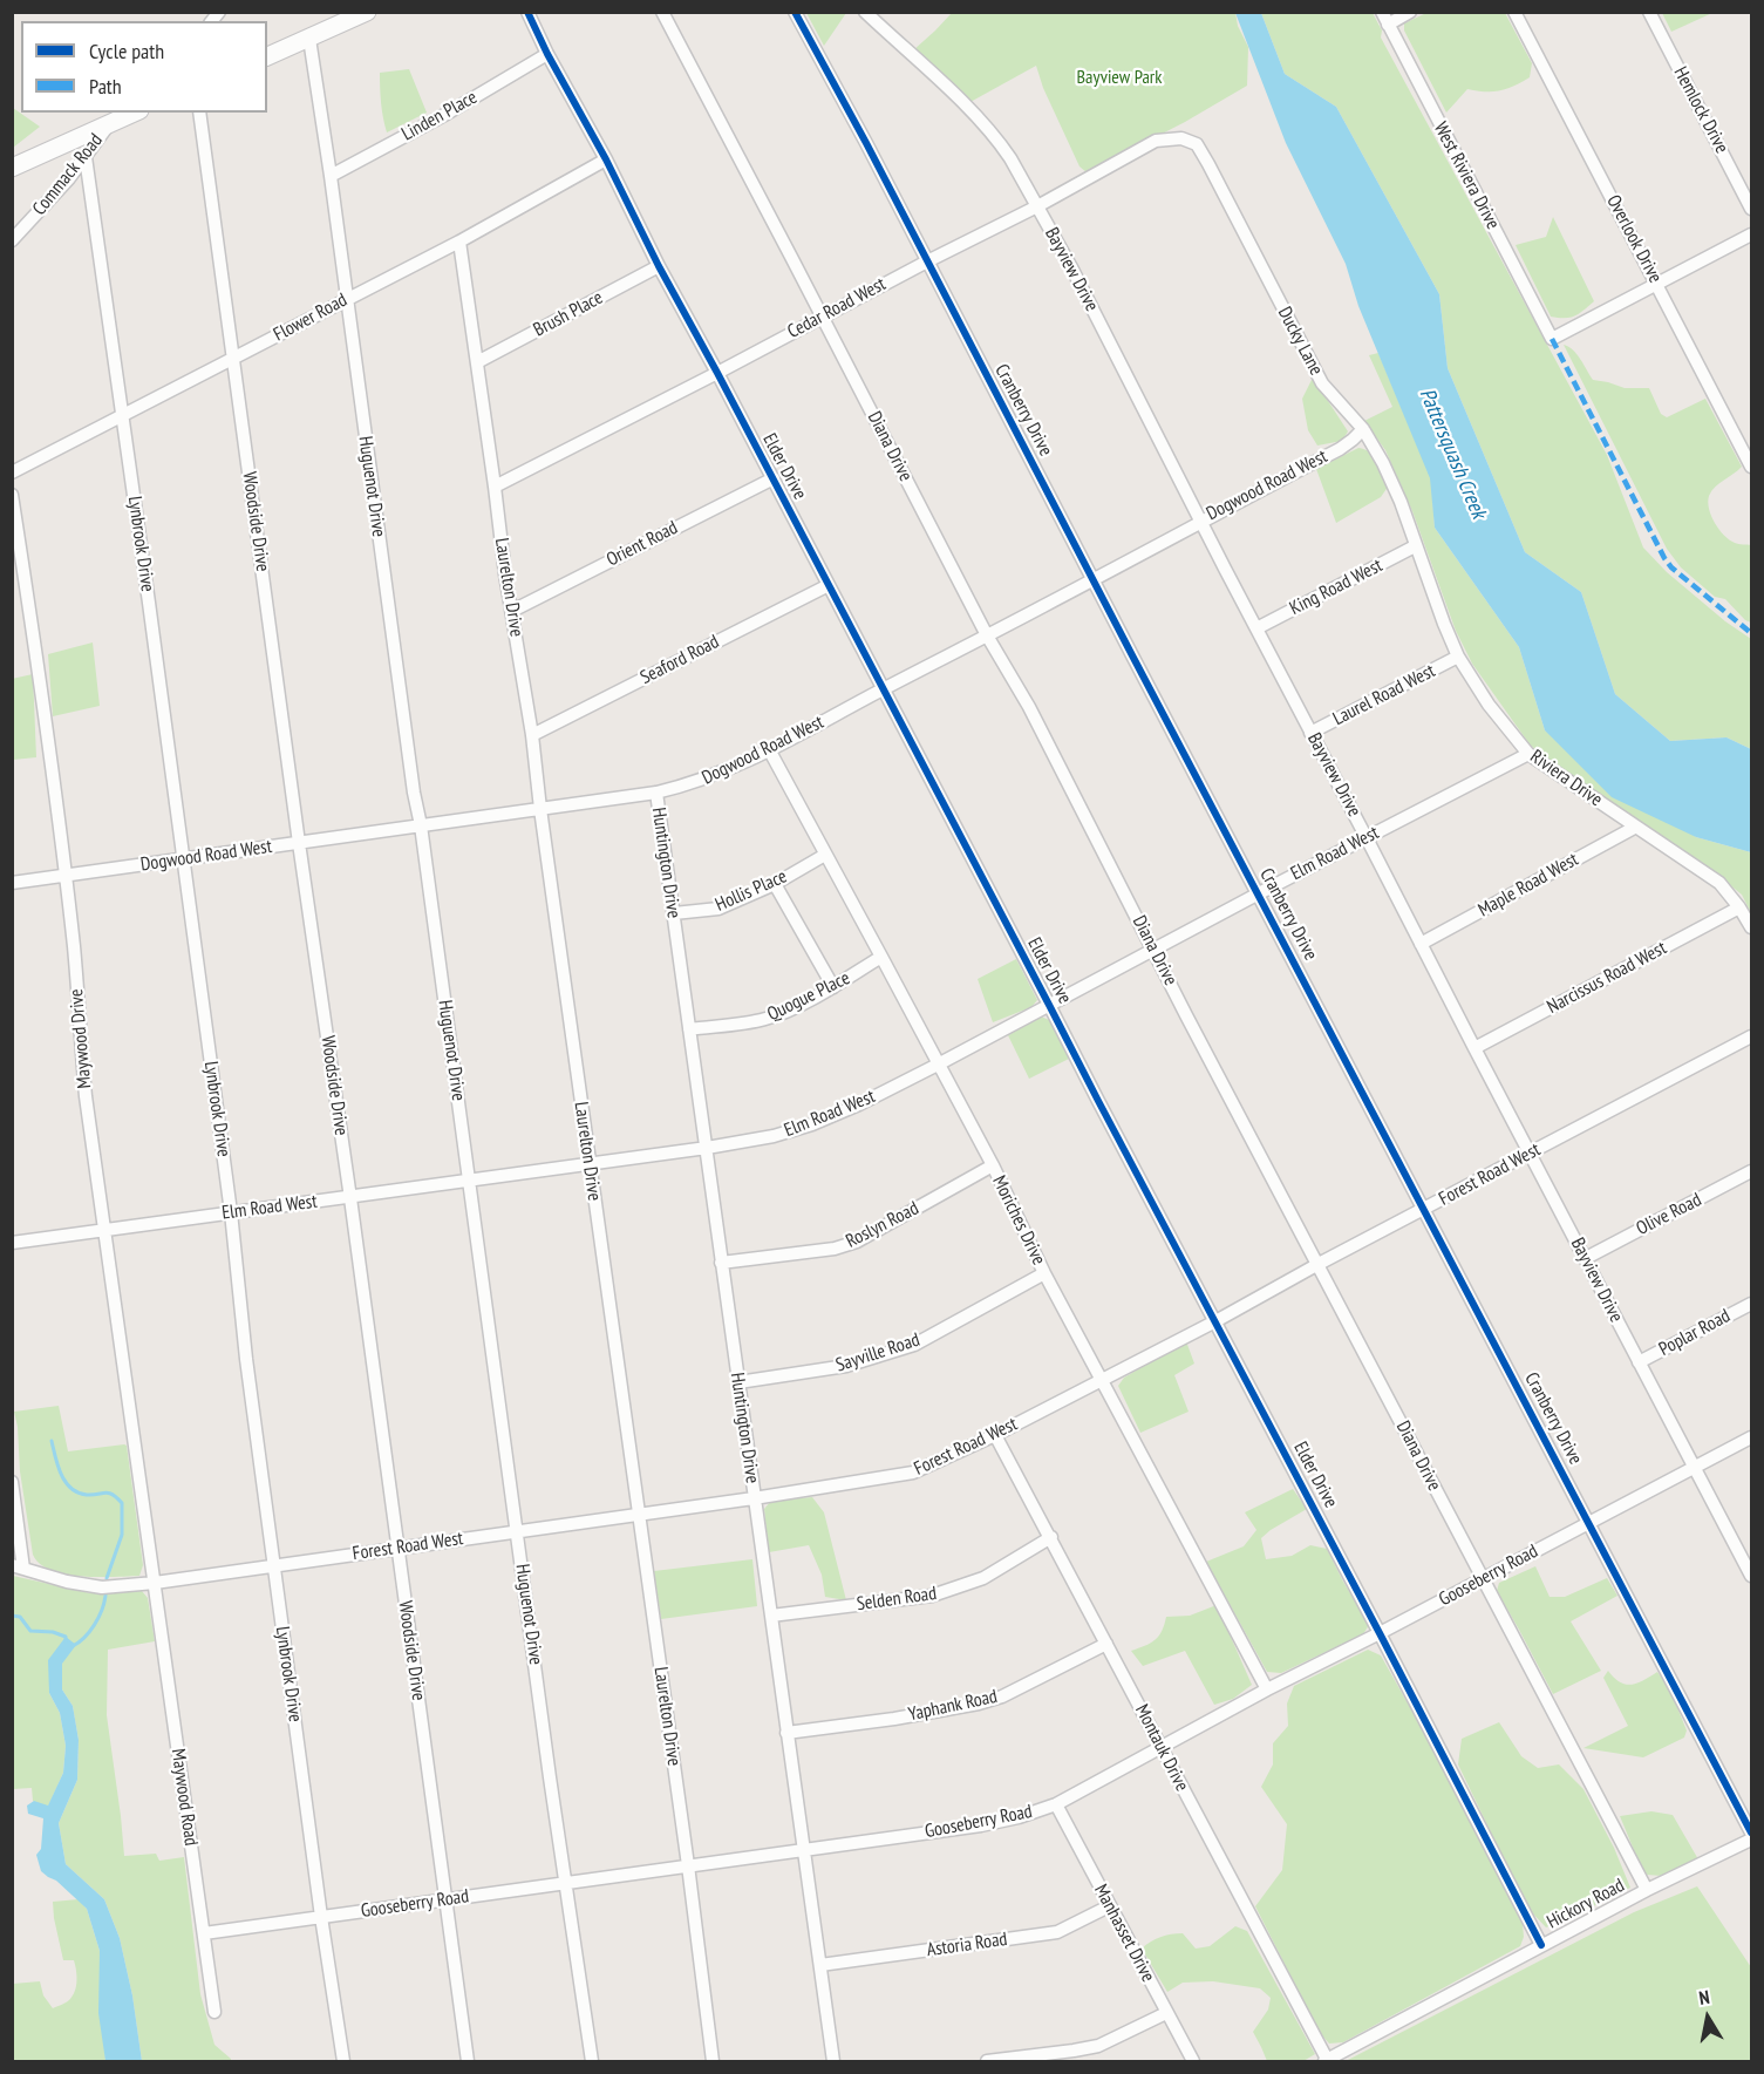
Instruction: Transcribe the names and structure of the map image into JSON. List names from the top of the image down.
{
  "streets": {
    "street": [
      "Hemlock Drive",
      "Linden Place",
      "Commack Road",
      "West Riviera Drive",
      "Overlook Drive",
      "Bayview Drive",
      "Cedar Road West",
      "Brush Place",
      "Flower Road",
      "Ducky Lane",
      "Cranberry Drive",
      "Diana Drive",
      "Elder Drive",
      "Dogwood Road West",
      "Huguenot Drive",
      "Woodside Drive",
      "Lynbrook Drive",
      "Orient Road",
      "Laurelton Drive",
      "King Road West",
      "Seaford Road",
      "Laurel Road West",
      "Riviera Drive",
      "Elm Road West",
      "Huntington Drive",
      "Maple Road West",
      "Hollis Place",
      "Narcissus Road West",
      "Quogue Place",
      "Maywood Drive",
      "Forest Road West",
      "Olive Road",
      "Moriches Drive",
      "Roslyn Road",
      "Poplar Road",
      "Sayville Road",
      "Gooseberry Road",
      "Selden Road",
      "Yaphank Road",
      "Montauk Drive",
      "Maywood Road",
      "Hickory Road",
      "Manhasset Drive",
      "Astoria Road"
    ]
  },
  "crossings": [
    ["Linden Place", "Elder Drive"],
    ["Linden Place", "Huguenot Drive"],
    ["Commack Road", "Lynbrook Drive"],
    ["West Riviera Drive", "Overlook Drive"],
    ["Bayview Drive", "Cedar Road West"],
    ["Bayview Drive", "Dogwood Road West"],
    ["Bayview Drive", "King Road West"],
    ["Bayview Drive", "Laurel Road West"],
    ["Bayview Drive", "Elm Road West"],
    ["Bayview Drive", "Maple Road West"],
    ["Bayview Drive", "Narcissus Road West"],
    ["Bayview Drive", "Forest Road West"],
    ["Bayview Drive", "Olive Road"],
    ["Bayview Drive", "Poplar Road"],
    ["Bayview Drive", "Gooseberry Road"],
    ["Cedar Road West", "Ducky Lane"],
    ["Cedar Road West", "Cranberry Drive"],
    ["Cedar Road West", "Diana Drive"],
    ["Cedar Road West", "Elder Drive"],
    ["Cedar Road West", "Laurelton Drive"],
    ["Brush Place", "Elder Drive"],
    ["Brush Place", "Laurelton Drive"],
    ["Flower Road", "Elder Drive"],
    ["Flower Road", "Huguenot Drive"],
    ["Flower Road", "Woodside Drive"],
    ["Flower Road", "Lynbrook Drive"],
    ["Flower Road", "Laurelton Drive"],
    ["Ducky Lane", "Dogwood Road West"],
    ["Ducky Lane", "King Road West"],
    ["Ducky Lane", "Riviera Drive"],
    ["Cranberry Drive", "Dogwood Road West"],
    ["Cranberry Drive", "Elm Road West"],
    ["Cranberry Drive", "Forest Road West"],
    ["Cranberry Drive", "Gooseberry Road"],
    ["Diana Drive", "Dogwood Road West"],
    ["Diana Drive", "Elm Road West"],
    ["Diana Drive", "Forest Road West"],
    ["Diana Drive", "Gooseberry Road"],
    ["Diana Drive", "Hickory Road"],
    ["Elder Drive", "Dogwood Road West"],
    ["Elder Drive", "Orient Road"],
    ["Elder Drive", "Seaford Road"],
    ["Elder Drive", "Elm Road West"],
    ["Elder Drive", "Forest Road West"],
    ["Elder Drive", "Gooseberry Road"],
    ["Elder Drive", "Hickory Road"],
    ["Dogwood Road West", "Huguenot Drive"],
    ["Dogwood Road West", "Woodside Drive"],
    ["Dogwood Road West", "Lynbrook Drive"],
    ["Dogwood Road West", "Laurelton Drive"],
    ["Dogwood Road West", "Huntington Drive"],
    ["Dogwood Road West", "Maywood Drive"],
    ["Dogwood Road West", "Moriches Drive"],
    ["Huguenot Drive", "Elm Road West"],
    ["Huguenot Drive", "Forest Road West"],
    ["Huguenot Drive", "Gooseberry Road"],
    ["Woodside Drive", "Elm Road West"],
    ["Woodside Drive", "Forest Road West"],
    ["Woodside Drive", "Gooseberry Road"],
    ["Lynbrook Drive", "Elm Road West"],
    ["Lynbrook Drive", "Forest Road West"],
    ["Lynbrook Drive", "Gooseberry Road"],
    ["Orient Road", "Laurelton Drive"],
    ["Laurelton Drive", "Seaford Road"],
    ["Laurelton Drive", "Elm Road West"],
    ["Laurelton Drive", "Forest Road West"],
    ["Laurelton Drive", "Gooseberry Road"],
    ["King Road West", "Riviera Drive"],
    ["Laurel Road West", "Riviera Drive"],
    ["Riviera Drive", "Elm Road West"],
    ["Riviera Drive", "Maple Road West"],
    ["Riviera Drive", "Narcissus Road West"],
    ["Elm Road West", "Huntington Drive"],
    ["Elm Road West", "Maywood Drive"],
    ["Elm Road West", "Moriches Drive"],
    ["Huntington Drive", "Hollis Place"],
    ["Huntington Drive", "Quogue Place"],
    ["Huntington Drive", "Forest Road West"],
    ["Huntington Drive", "Roslyn Road"],
    ["Huntington Drive", "Sayville Road"],
    ["Huntington Drive", "Gooseberry Road"],
    ["Huntington Drive", "Selden Road"],
    ["Huntington Drive", "Yaphank Road"],
    ["Huntington Drive", "Astoria Road"],
    ["Hollis Place", "Moriches Drive"],
    ["Quogue Place", "Moriches Drive"],
    ["Maywood Drive", "Forest Road West"],
    ["Maywood Drive", "Maywood Road"],
    ["Forest Road West", "Moriches Drive"],
    ["Forest Road West", "Montauk Drive"],
    ["Forest Road West", "Maywood Road"],
    ["Moriches Drive", "Roslyn Road"],
    ["Moriches Drive", "Sayville Road"],
    ["Moriches Drive", "Gooseberry Road"],
    ["Gooseberry Road", "Montauk Drive"],
    ["Gooseberry Road", "Maywood Road"],
    ["Gooseberry Road", "Manhasset Drive"],
    ["Selden Road", "Montauk Drive"],
    ["Yaphank Road", "Montauk Drive"],
    ["Montauk Drive", "Hickory Road"],
    ["Manhasset Drive", "Astoria Road"]
  ],
  "water": ["Pattersquash Creek"],
  "parks": ["Bayview Park"],
  "legend": ["Cycle path", "Path"],
  "north": "top"
}
